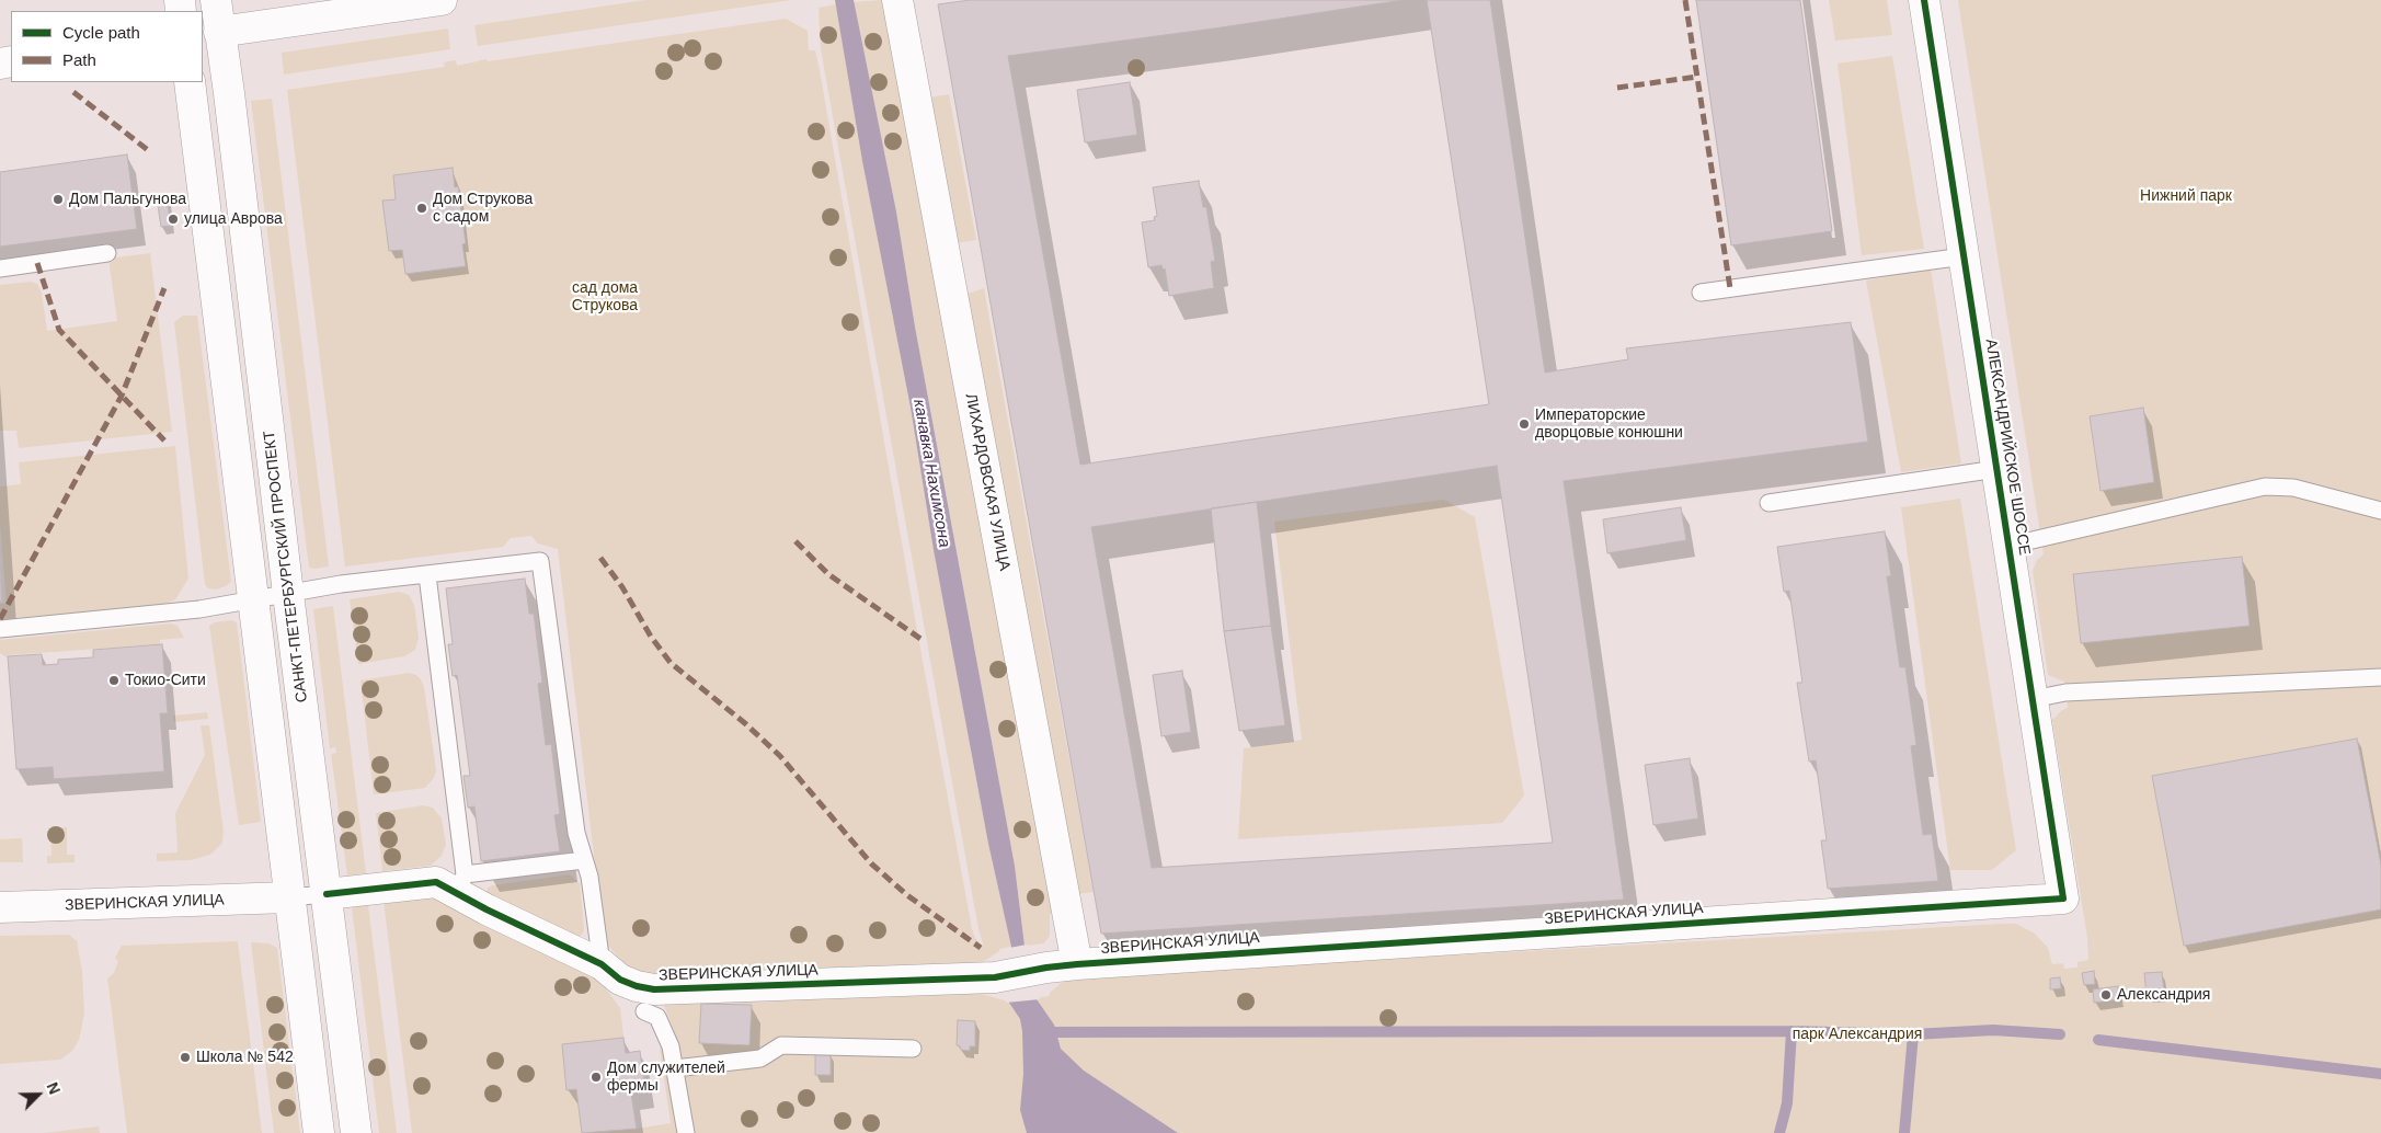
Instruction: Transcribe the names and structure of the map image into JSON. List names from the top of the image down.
{
  "streets": {
    "street": [
      "АЛЕКСАНДРИЙСКОЕ ШОССЕ",
      "ЛИХАРДОВСКАЯ УЛИЦА",
      "САНКТ-ПЕТЕРБУРГСКИЙ ПРОСПЕКТ",
      "ЗВЕРИНСКАЯ УЛИЦА"
    ]
  },
  "crossings": [
    ["АЛЕКСАНДРИЙСКОЕ ШОССЕ", "ЗВЕРИНСКАЯ УЛИЦА"],
    ["ЛИХАРДОВСКАЯ УЛИЦА", "ЗВЕРИНСКАЯ УЛИЦА"],
    ["САНКТ-ПЕТЕРБУРГСКИЙ ПРОСПЕКТ", "ЗВЕРИНСКАЯ УЛИЦА"]
  ],
  "water": ["канавка Нахимсона"],
  "parks": ["Нижний парк", "сад дома Струкова", "парк Александрия"],
  "places": [
    "Дом Пальгунова",
    "Дом Струкова с садом",
    "улица Аврова",
    "Императорские дворцовые конюшни",
    "Токио-Сити",
    "Александрия",
    "Школа № 542",
    "Дом служителей фермы"
  ],
  "legend": ["Cycle path", "Path"],
  "north": "top right"
}
